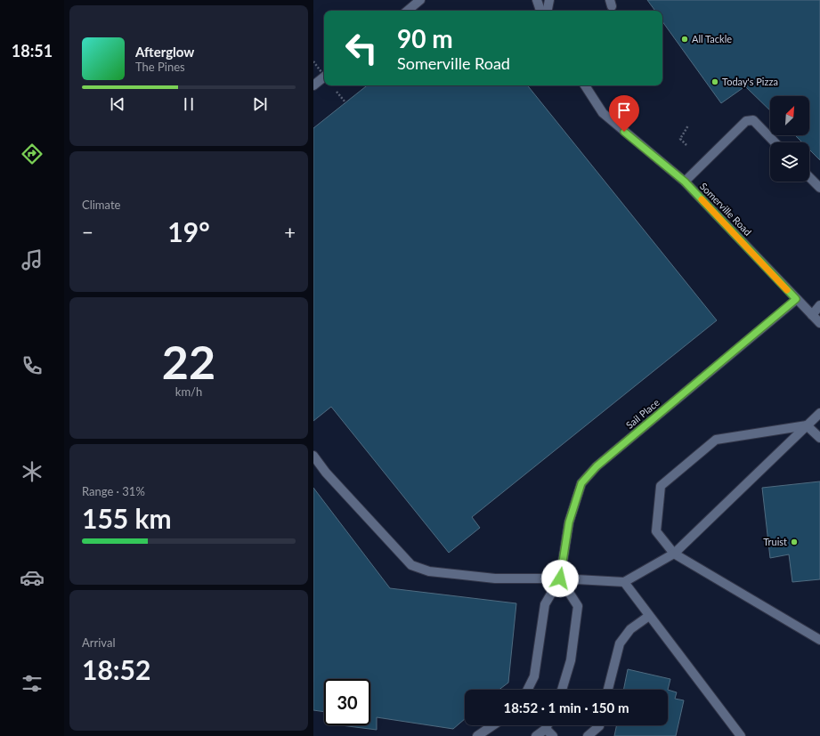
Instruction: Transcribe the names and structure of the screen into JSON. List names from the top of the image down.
{
  "streets": {
    "street": ["Somerville Road", "Sail Place"]
  },
  "crossings": [
    ["Somerville Road", "Sail Place"]
  ],
  "places": ["All Tackle", "Today's Pizza", "Truist"],
  "north": "top right",
  "page": {
    "tabs": "18:51",
    "turn": ["90 m", "Somerville Road"],
    "song": ["Afterglow", "The Pines"],
    "tile": [
      "Climate",
      ["22", "km/h"],
      ["Range · 31%", "155 km"],
      ["Arrival", "18:52"]
    ],
    "heat": ["−", "19°", "+"],
    "limit": "30",
    "trip": "18:52 · 1 min · 150 m"
  }
}
